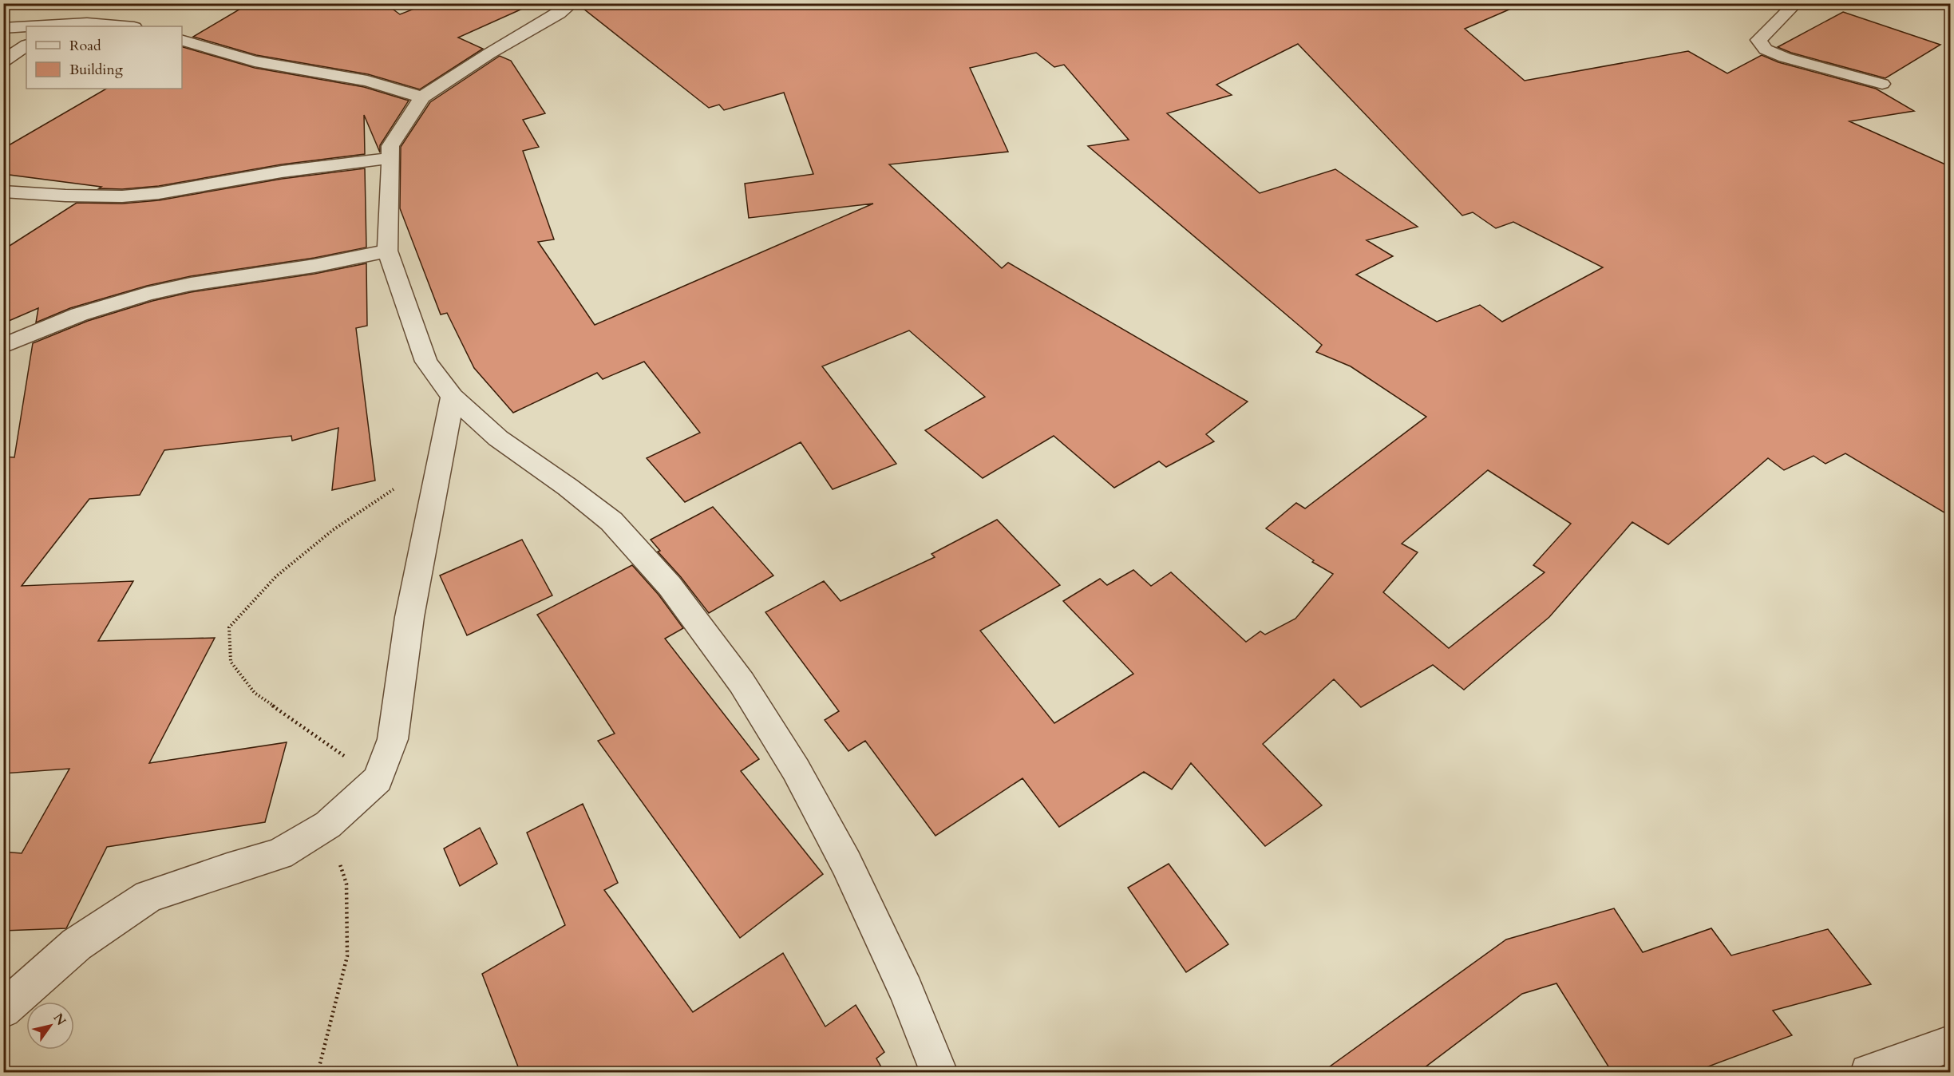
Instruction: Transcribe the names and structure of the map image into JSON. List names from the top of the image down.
{
  "legend": ["Road", "Building"],
  "north": "top right"
}
